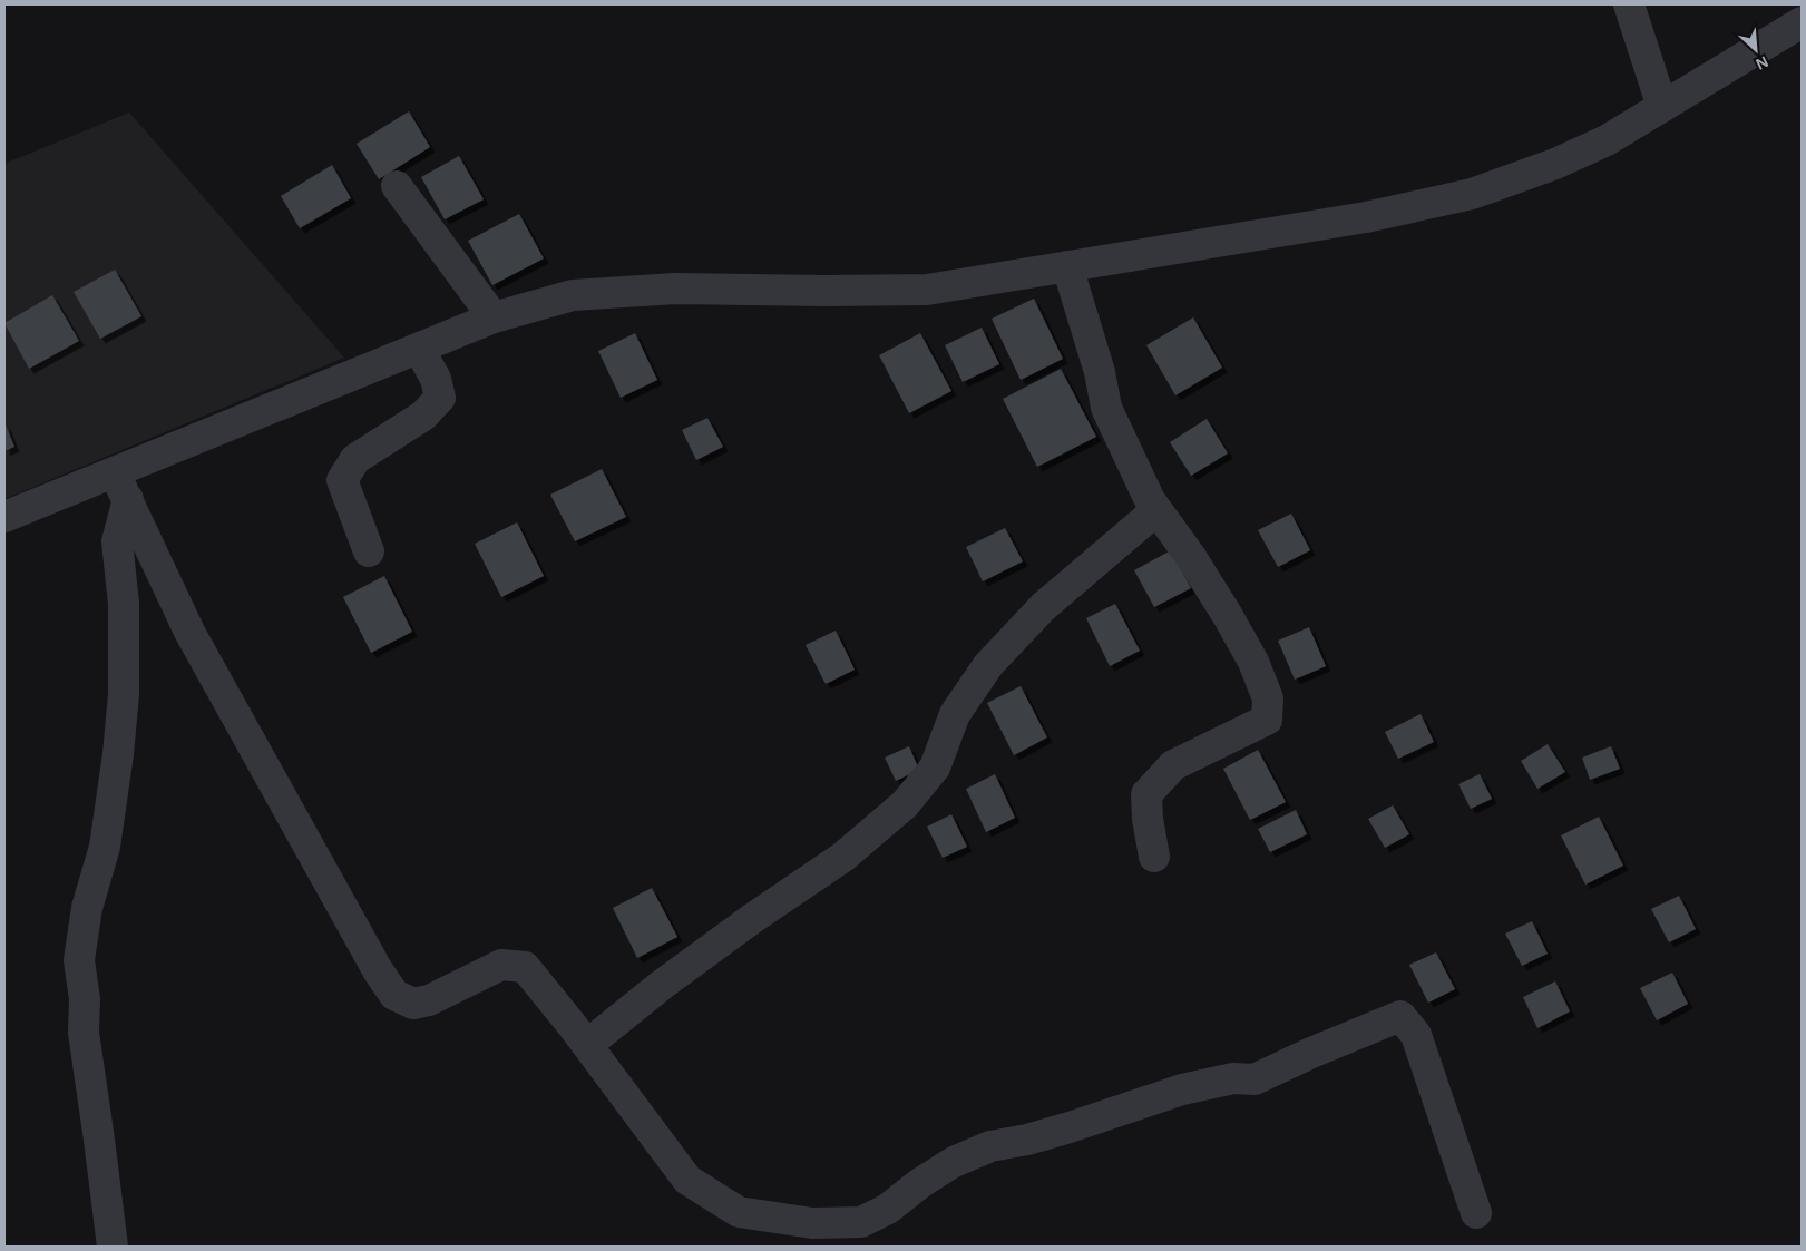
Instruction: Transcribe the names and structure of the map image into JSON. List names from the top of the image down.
{
  "north": "bottom right"
}
